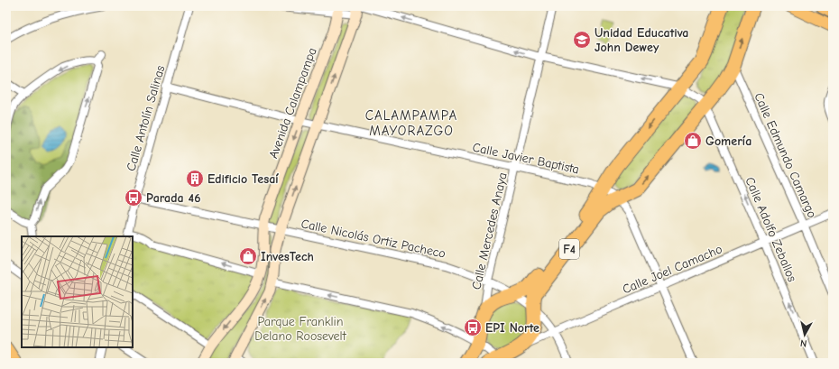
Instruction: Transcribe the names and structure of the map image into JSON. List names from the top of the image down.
{
  "streets": {
    "highway": ["F4"],
    "street": [
      "Avenida Calampampa",
      "Calle Antolín Salinas",
      "Calle Edmundo Camargo",
      "Calle Javier Baptista",
      "Calle Adolfo Zeballos",
      "Calle Mercedes Anaya",
      "Calle Nicolás Ortiz Pacheco",
      "Calle Joel Camacho"
    ]
  },
  "crossings": [
    ["Avenida Calampampa", "Calle Javier Baptista"],
    ["Avenida Calampampa", "Calle Nicolás Ortiz Pacheco"],
    ["Calle Antolín Salinas", "Calle Javier Baptista"],
    ["Calle Antolín Salinas", "Calle Nicolás Ortiz Pacheco"],
    ["Calle Edmundo Camargo", "F4"],
    ["Calle Edmundo Camargo", "Calle Joel Camacho"],
    ["Calle Javier Baptista", "Calle Mercedes Anaya"],
    ["Calle Javier Baptista", "F4"],
    ["Calle Javier Baptista", "Calle Joel Camacho"],
    ["Calle Adolfo Zeballos", "F4"],
    ["Calle Adolfo Zeballos", "Calle Joel Camacho"],
    ["Calle Mercedes Anaya", "Calle Nicolás Ortiz Pacheco"],
    ["Calle Mercedes Anaya", "F4"],
    ["Calle Mercedes Anaya", "Calle Joel Camacho"],
    ["Calle Nicolás Ortiz Pacheco", "F4"],
    ["Calle Nicolás Ortiz Pacheco", "Calle Joel Camacho"],
    ["F4", "Calle Joel Camacho"]
  ],
  "one_way": ["Calle Adolfo Zeballos"],
  "districts": ["CALAMPAMPA MAYORAZGO"],
  "parks": ["Parque Franklin Delano Roosevelt"],
  "places": {
    "school or university": ["Unidad Educativa John Dewey"],
    "shop": ["Gomería", "InvesTech"],
    "building": ["Edificio Tesaí"],
    "bus stop": ["Parada 46", "EPI Norte"]
  },
  "north": "bottom"
}
